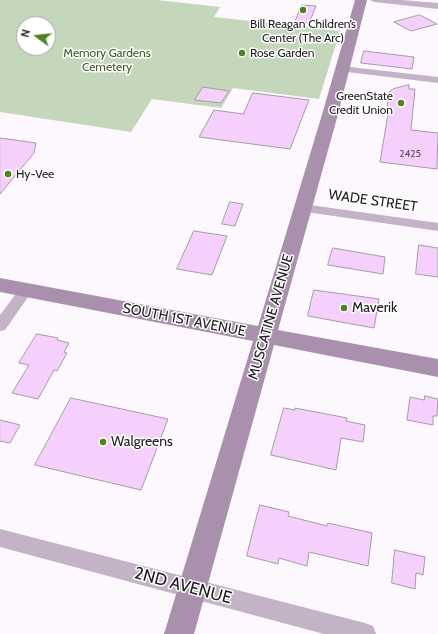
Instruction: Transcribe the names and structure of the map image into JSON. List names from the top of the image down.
{
  "streets": {
    "main road": ["MUSCATINE AVENUE", "SOUTH 1ST AVENUE"],
    "street": ["WADE STREET", "2ND AVENUE"]
  },
  "crossings": [
    ["WADE STREET", "MUSCATINE AVENUE"],
    ["MUSCATINE AVENUE", "SOUTH 1ST AVENUE"],
    ["MUSCATINE AVENUE", "2ND AVENUE"]
  ],
  "parks": ["Memory Gardens Cemetery"],
  "places": [
    "Bill Reagan Children’s Center (The Arc)",
    "Rose Garden",
    "GreenState Credit Union",
    "Hy-Vee",
    "Maverik",
    "Walgreens"
  ],
  "house_numbers": ["2425"],
  "north": "left"
}
